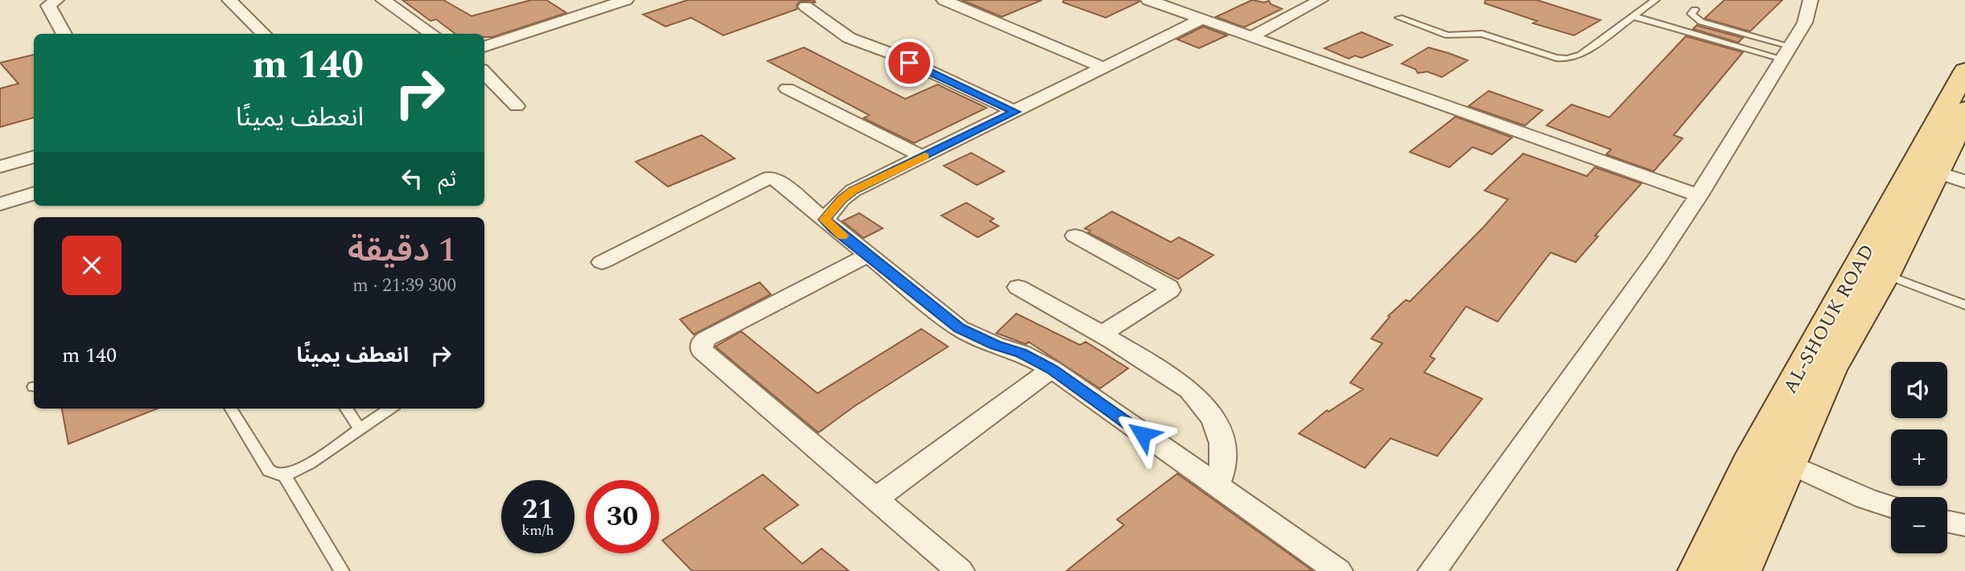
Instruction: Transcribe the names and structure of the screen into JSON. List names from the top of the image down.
{
  "streets": {
    "main road": ["AL-SHOUK ROAD"]
  },
  "page": {
    "turn": ["140 m", "انعطف يمينًا"],
    "then": "ثم",
    "heading": ["1 دقيقة", "300 m · 21:39"],
    "list": [
      {
        "name": "انعطف يمينًا",
        "value": "140 m"
      }
    ],
    "map_buttons": ["+", "−"],
    "speed": "21 km/h",
    "limit": "30"
  }
}
